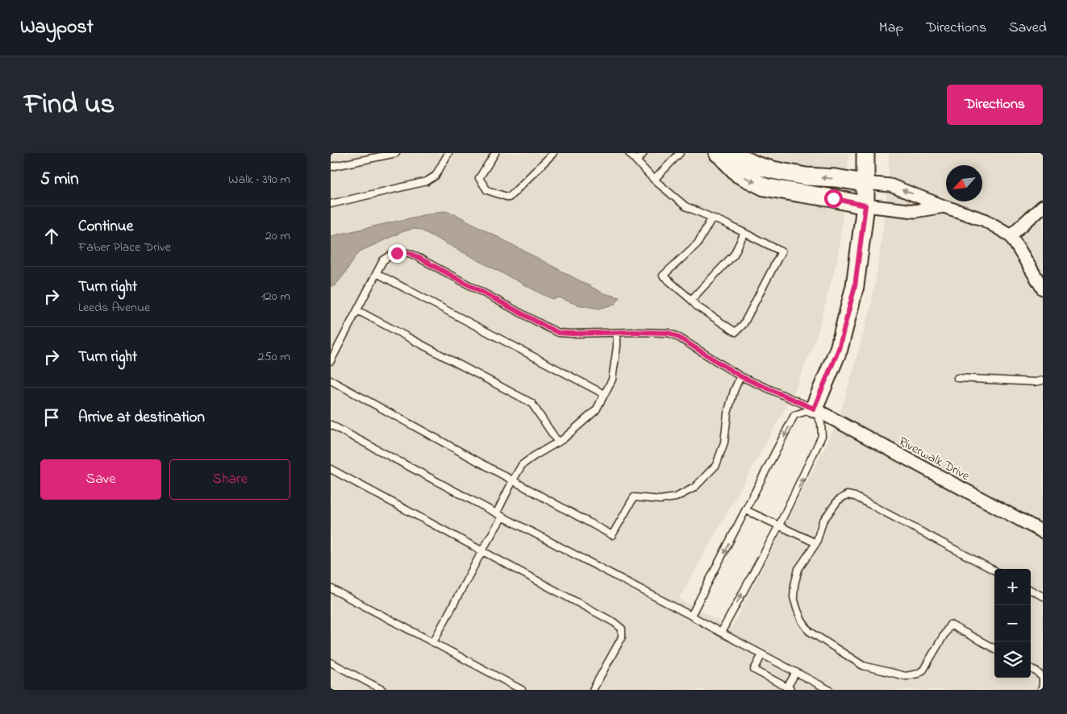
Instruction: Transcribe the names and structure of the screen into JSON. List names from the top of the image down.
{
  "streets": {
    "street": ["Riverwalk Drive"]
  },
  "north": "bottom left",
  "page": {
    "header": "Waypost",
    "nav": ["Map", "Directions", "Saved"],
    "title": "Find us",
    "buttons": [
      "Directions",
      ["Save", "Share"]
    ],
    "heading": ["5 min", "Walk · 390 m"],
    "list": [
      ["Continue", "Faber Place Drive", "20 m"],
      ["Turn right", "Leeds Avenue", "120 m"],
      ["Turn right", "250 m"],
      "Arrive at destination"
    ],
    "map_buttons": ["+", "−"]
  }
}
